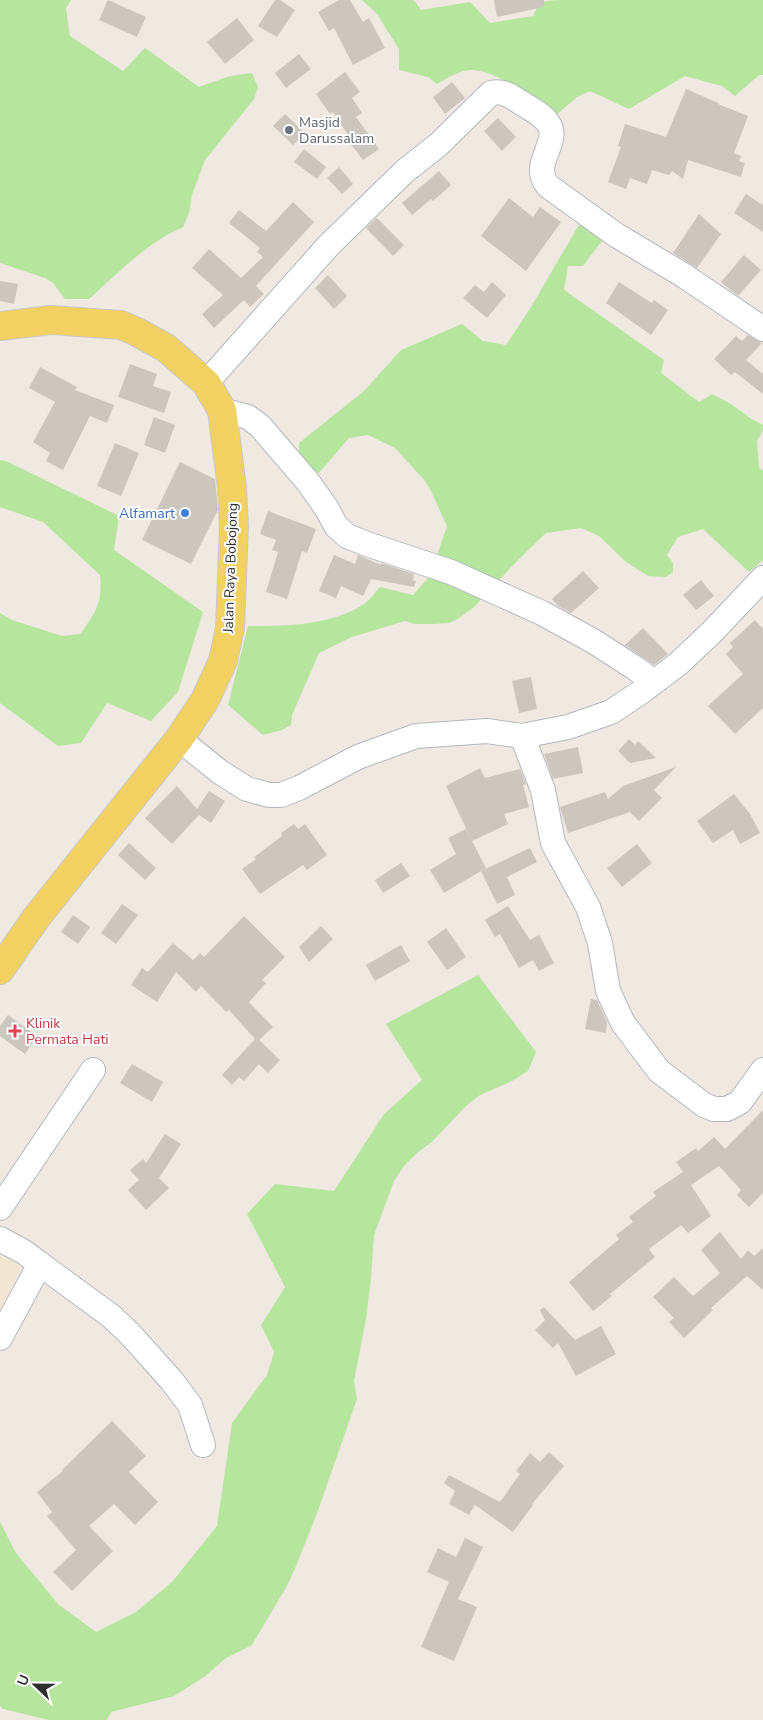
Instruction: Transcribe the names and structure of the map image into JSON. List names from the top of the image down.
{
  "streets": {
    "main road": ["Jalan Raya Bobojong"]
  },
  "places": {
    "other": ["Masjid Darussalam", "Alfamart"],
    "health": ["Klinik Permata Hati"]
  },
  "north": "left"
}
